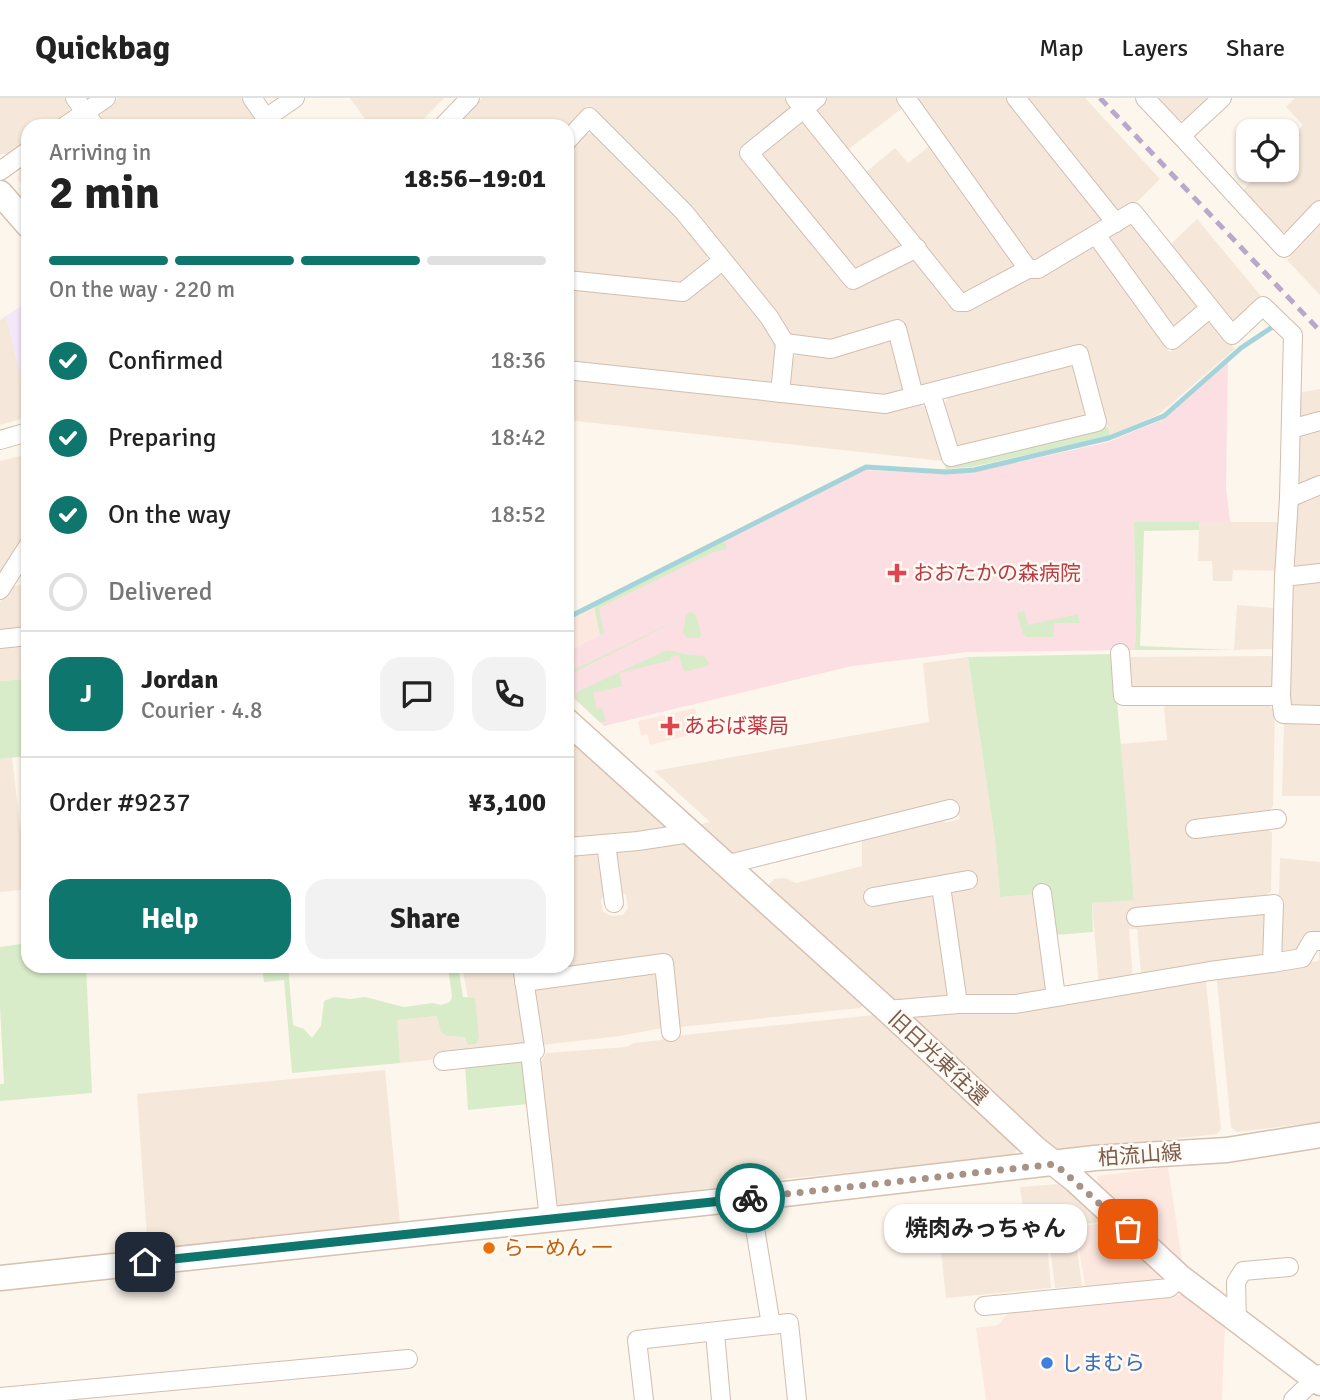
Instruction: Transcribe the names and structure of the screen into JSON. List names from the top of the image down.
{
  "streets": {
    "main road": ["旧日光東往還", "柏流山線"]
  },
  "crossings": [
    ["旧日光東往還", "柏流山線"]
  ],
  "places": {
    "health": ["おおたかの森病院", "あおば薬局"],
    "other": ["焼肉みっちゃん", "らーめん 一", "しまむら"]
  },
  "page": {
    "header": "Quickbag",
    "nav": ["Map", "Layers", "Share"],
    "heading": ["2 min", "Arriving in", "18:56–19:01"],
    "panel": [
      "Jordan",
      "Courier · 4.8",
      "Order #9237",
      "¥3,100"
    ],
    "bar": "On the way · 220 m",
    "list": [
      ["Confirmed", "18:36"],
      ["Preparing", "18:42"],
      ["On the way", "18:52"],
      "Delivered"
    ],
    "round": "J",
    "buttons": ["Help", "Share"],
    "bubble": "焼肉みっちゃん"
  }
}
